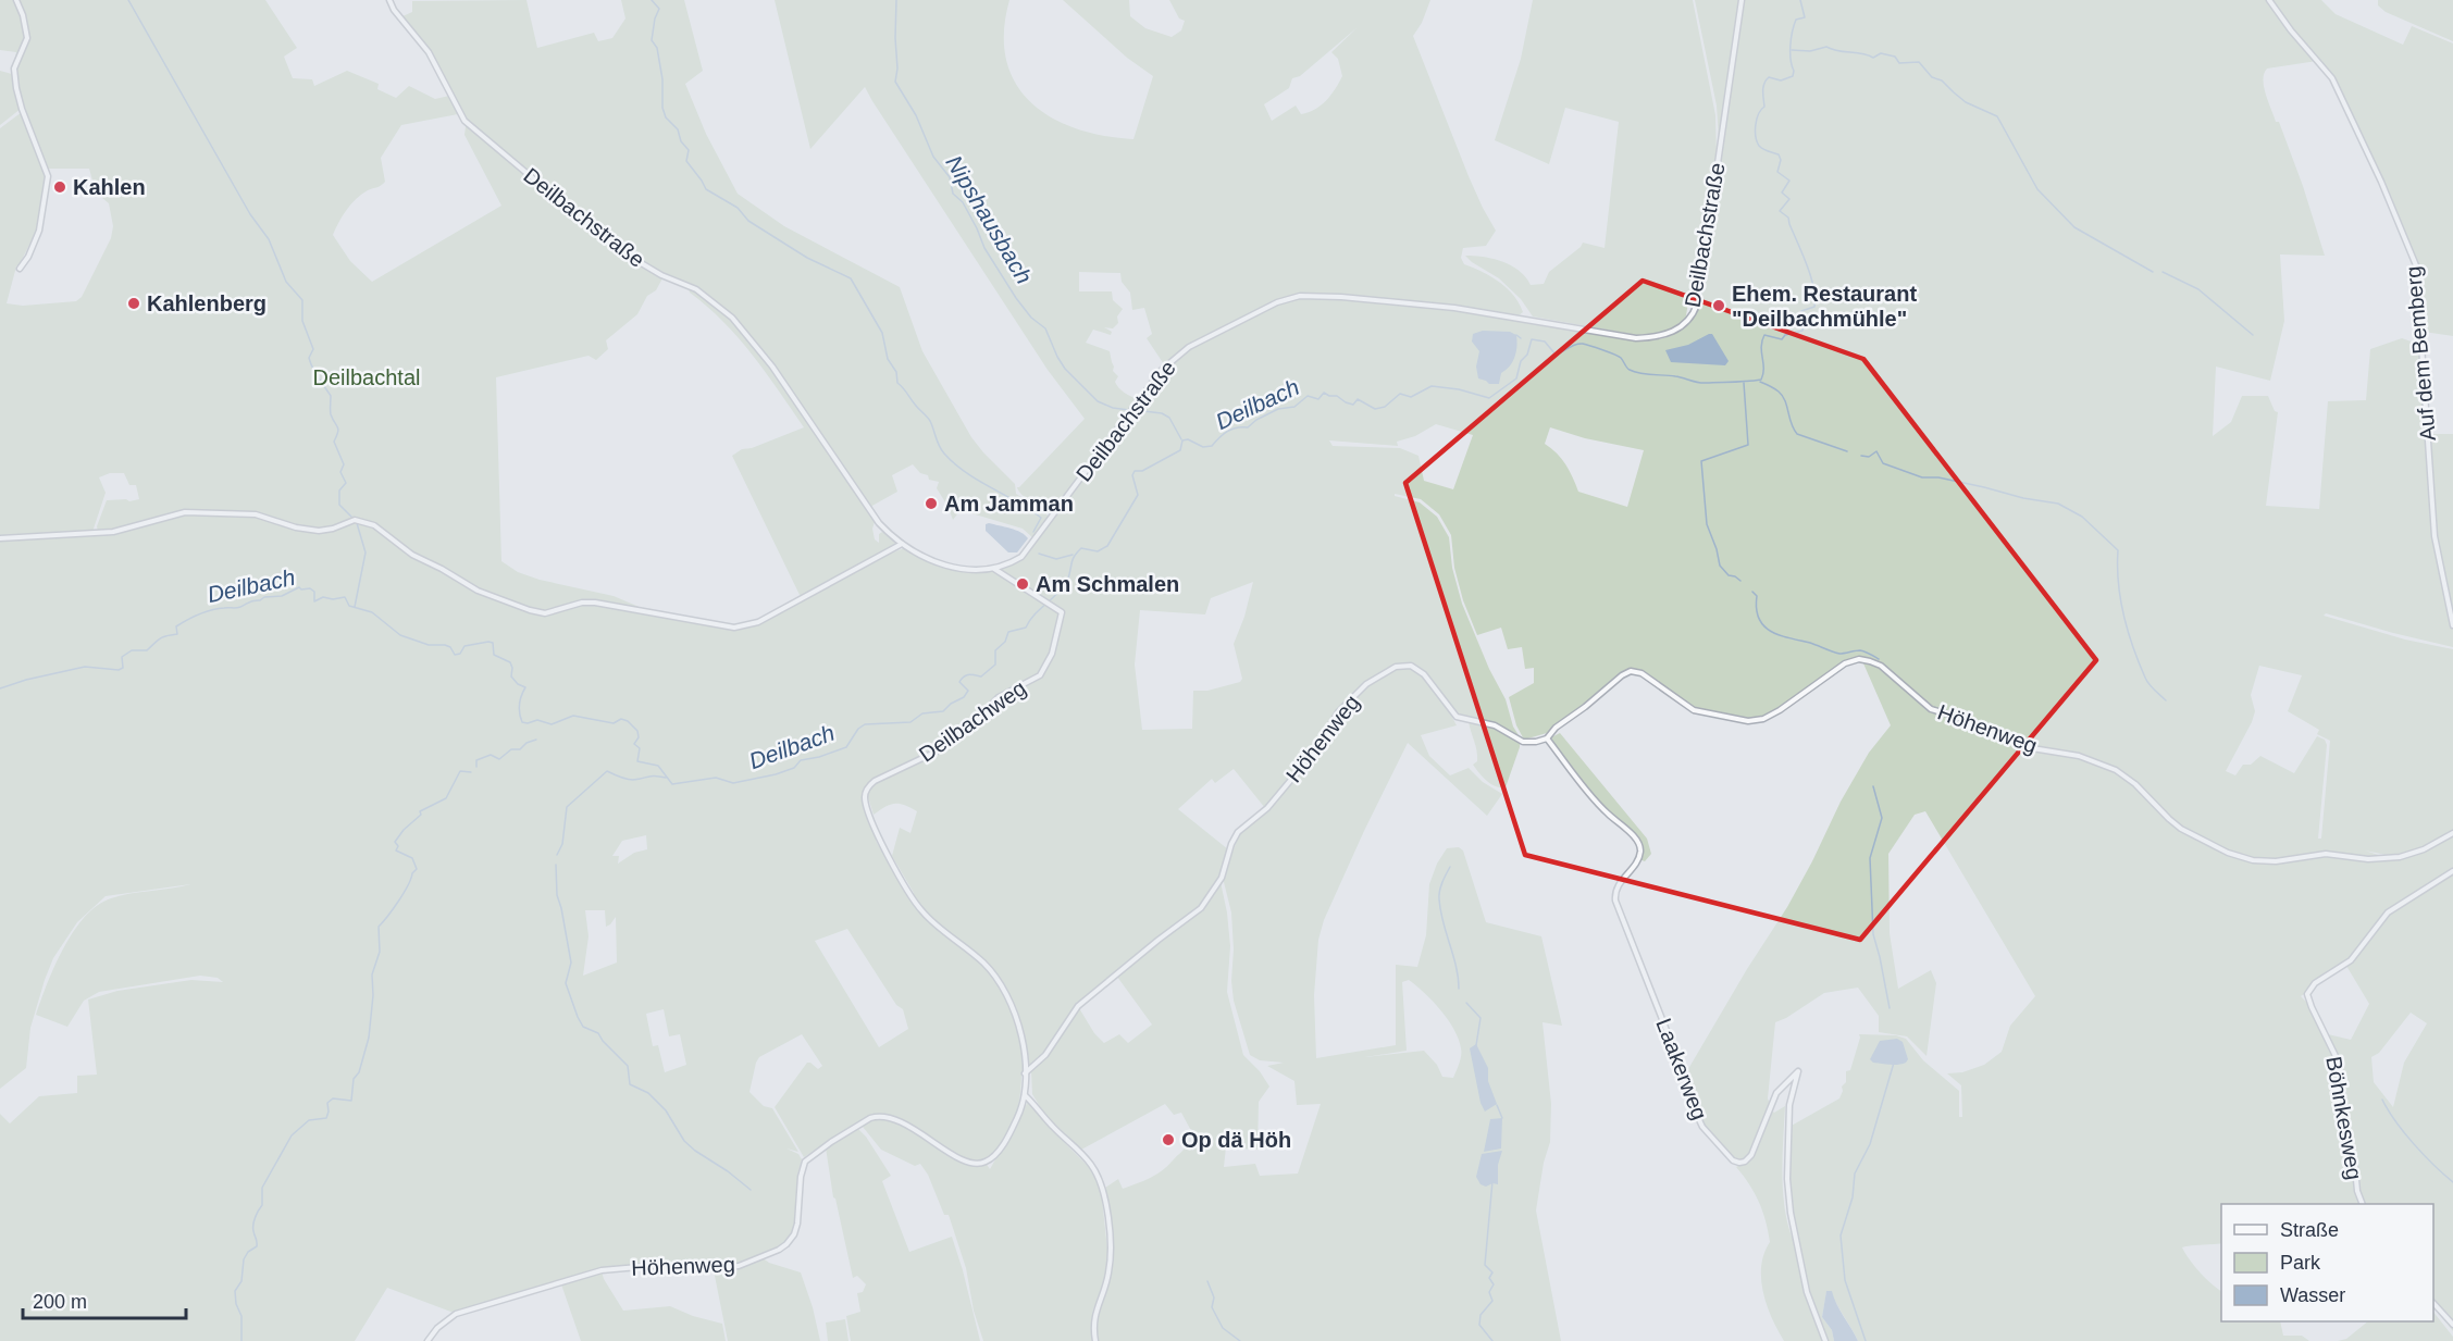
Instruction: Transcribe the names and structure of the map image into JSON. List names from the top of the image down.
{
  "streets": {
    "street": [
      "Deilbachstraße",
      "Auf dem Bemberg",
      "Deilbachweg",
      "Höhenweg",
      "Laakerweg",
      "Böhnkesweg"
    ]
  },
  "crossings": [
    ["Deilbachstraße", "Deilbachweg"],
    ["Deilbachweg", "Höhenweg"],
    ["Höhenweg", "Laakerweg"]
  ],
  "water": ["Nipshausbach", "Deilbach"],
  "parks": ["Deilbachtal"],
  "places": [
    "Kahlen",
    "Kahlenberg",
    "Ehem. Restaurant \"Deilbachmühle\"",
    "Am Jamman",
    "Am Schmalen",
    "Op dä Höh"
  ],
  "legend": ["Straße", "Park", "Wasser"],
  "scale_bar": "200 m"
}
